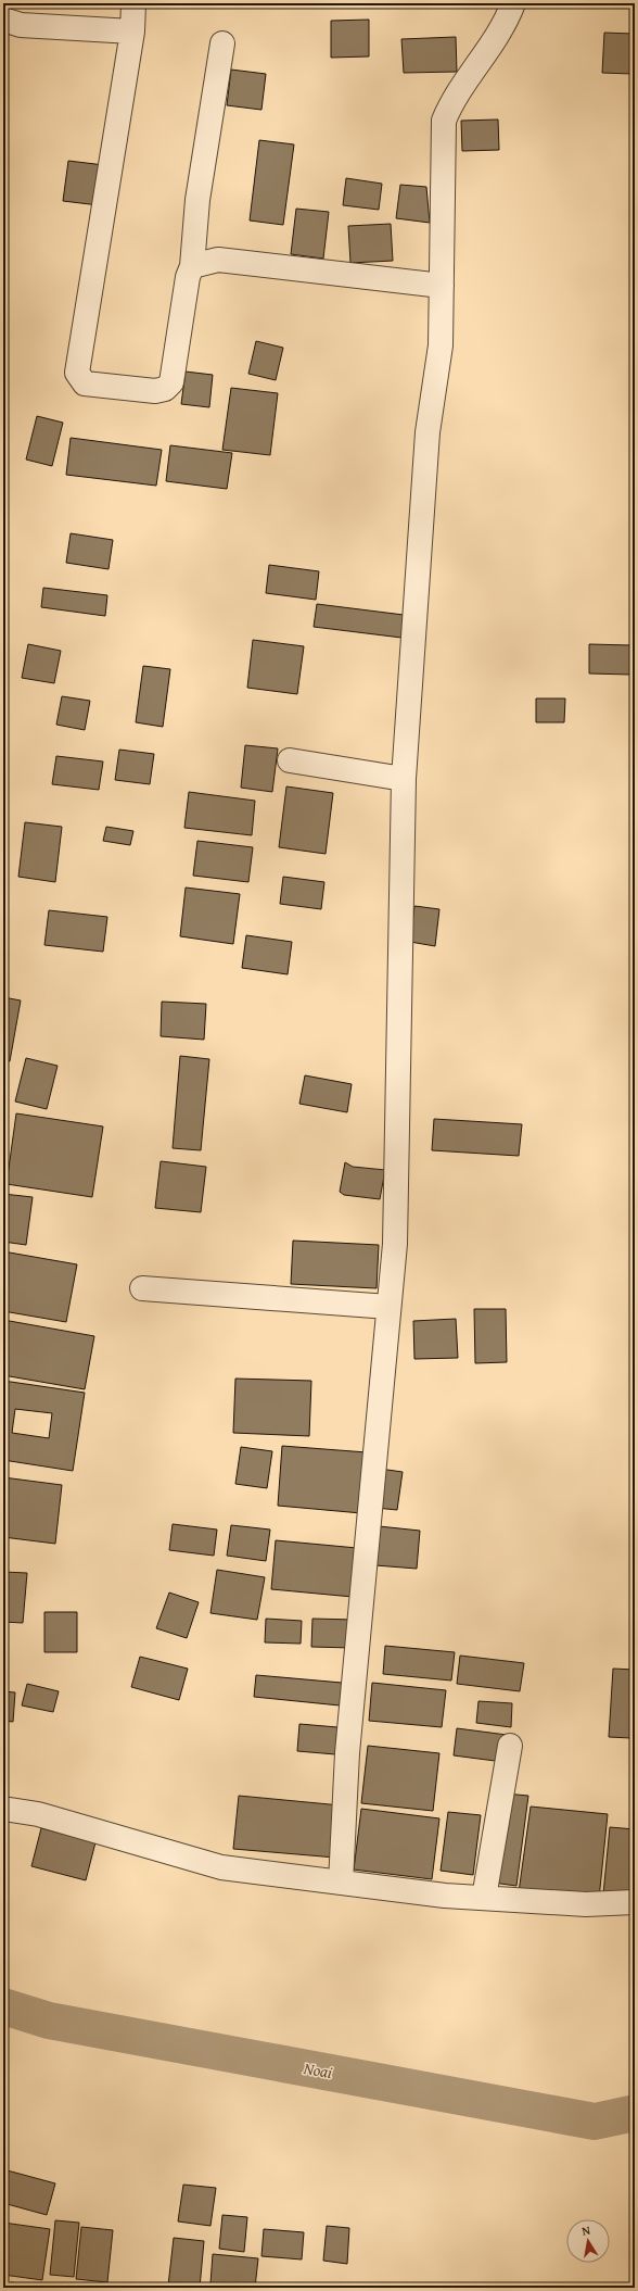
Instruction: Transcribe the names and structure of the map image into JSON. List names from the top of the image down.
{
  "water": ["Noai"],
  "north": "top"
}
